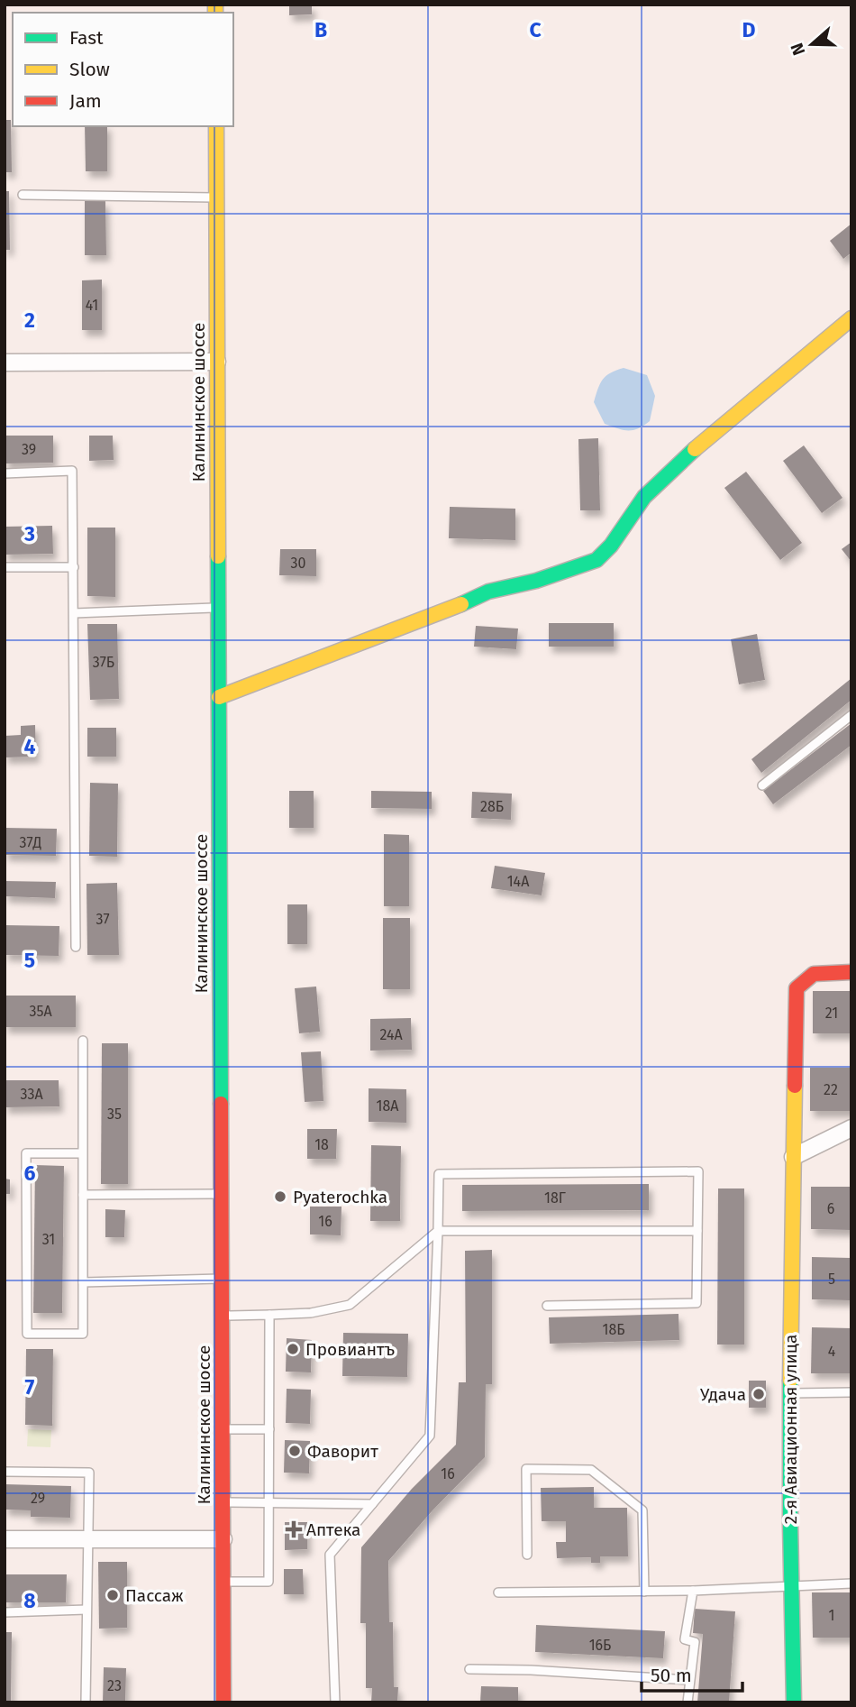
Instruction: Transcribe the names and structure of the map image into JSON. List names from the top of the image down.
{
  "streets": {
    "main road": ["Калининское шоссе", "2-я Авиационная улица"]
  },
  "places": {
    "other": [
      "Pyaterochka",
      "Провиантъ",
      "Удача",
      "Фаворит",
      "Пассаж"
    ],
    "health": ["Аптека"]
  },
  "house_numbers": [
    "41",
    "39",
    "30",
    "37Б",
    "28Б",
    "37Д",
    "14А",
    "37",
    "35А",
    "21",
    "24А",
    "22",
    "33А",
    "18А",
    "35",
    "18",
    "18Г",
    "6",
    "16",
    "31",
    "5",
    "18Б",
    "4",
    "16",
    "29",
    "1",
    "16Б",
    "23"
  ],
  "legend": ["Fast", "Slow", "Jam"],
  "scale_bar": "50 m",
  "north": "left",
  "grid": {
    "columns": ["B", "C", "D"],
    "rows": [
      "2",
      "3",
      "4",
      "5",
      "6",
      "7",
      "8"
    ]
  }
}
